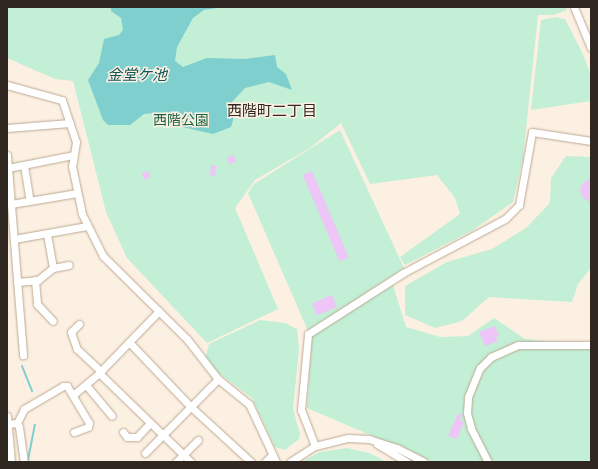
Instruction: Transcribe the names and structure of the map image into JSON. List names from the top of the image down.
{
  "districts": ["西階町二丁目"],
  "water": ["金堂ケ池"],
  "parks": ["西階公園"]
}
